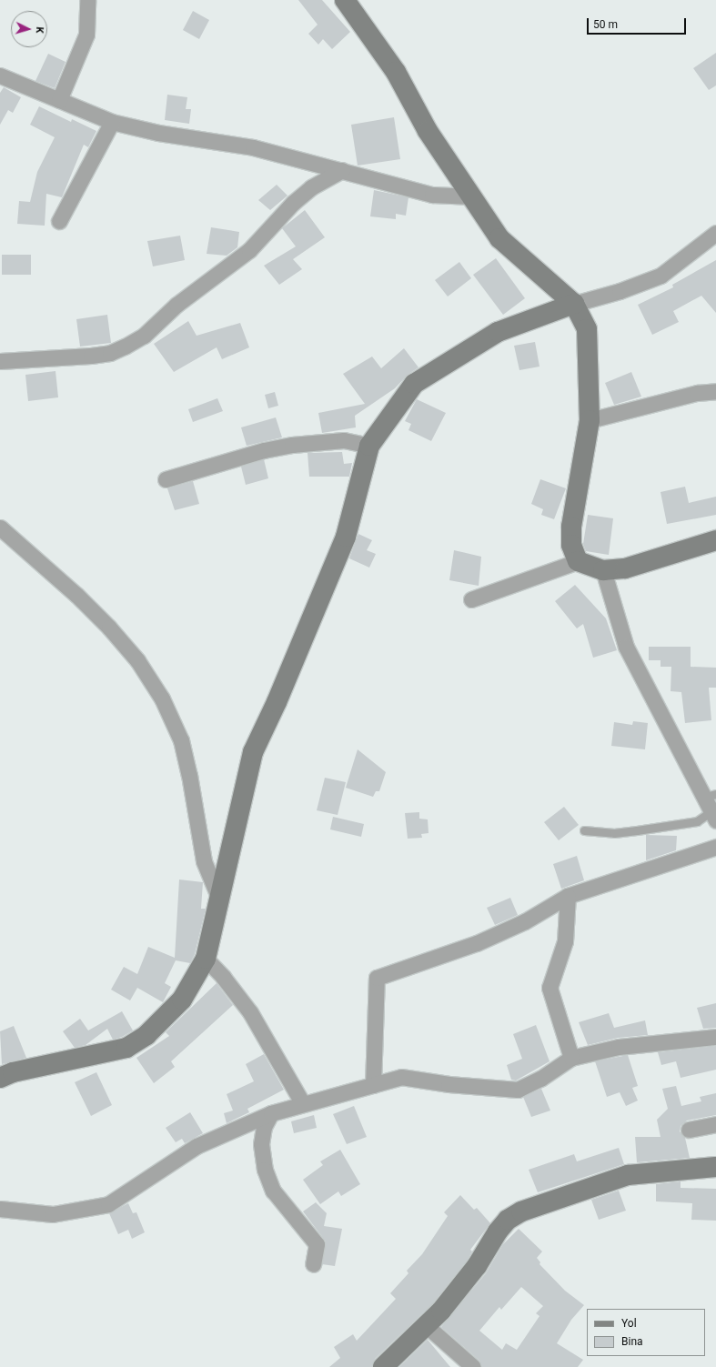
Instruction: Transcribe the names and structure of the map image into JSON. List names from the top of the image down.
{
  "legend": ["Yol", "Bina"],
  "scale_bar": "50 m",
  "north": "right"
}
